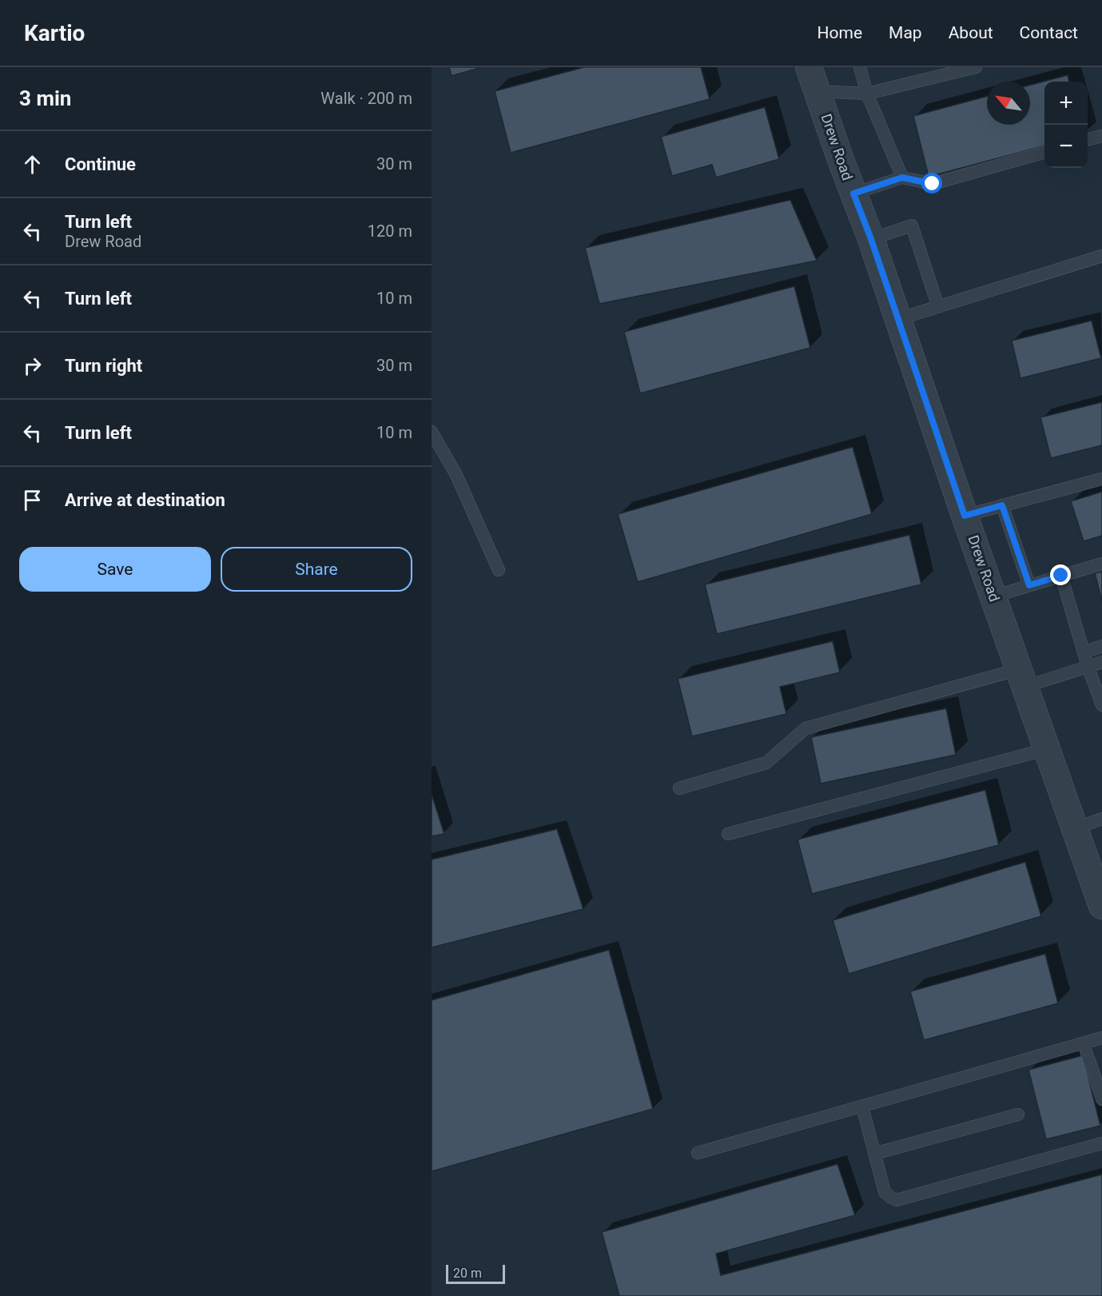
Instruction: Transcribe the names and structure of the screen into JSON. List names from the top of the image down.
{
  "streets": {
    "street": ["Drew Road"]
  },
  "scale_bar": "20 m",
  "north": "top left",
  "page": {
    "header": "Kartio",
    "nav": [
      "Home",
      "Map",
      "About",
      "Contact"
    ],
    "heading": ["3 min", "Walk · 200 m"],
    "map_buttons": ["+", "−"],
    "list": [
      ["Continue", "30 m"],
      ["Turn left", "Drew Road", "120 m"],
      ["Turn left", "10 m"],
      ["Turn right", "30 m"],
      ["Turn left", "10 m"],
      "Arrive at destination"
    ],
    "buttons": ["Save", "Share"],
    "scale": "20 m"
  }
}
